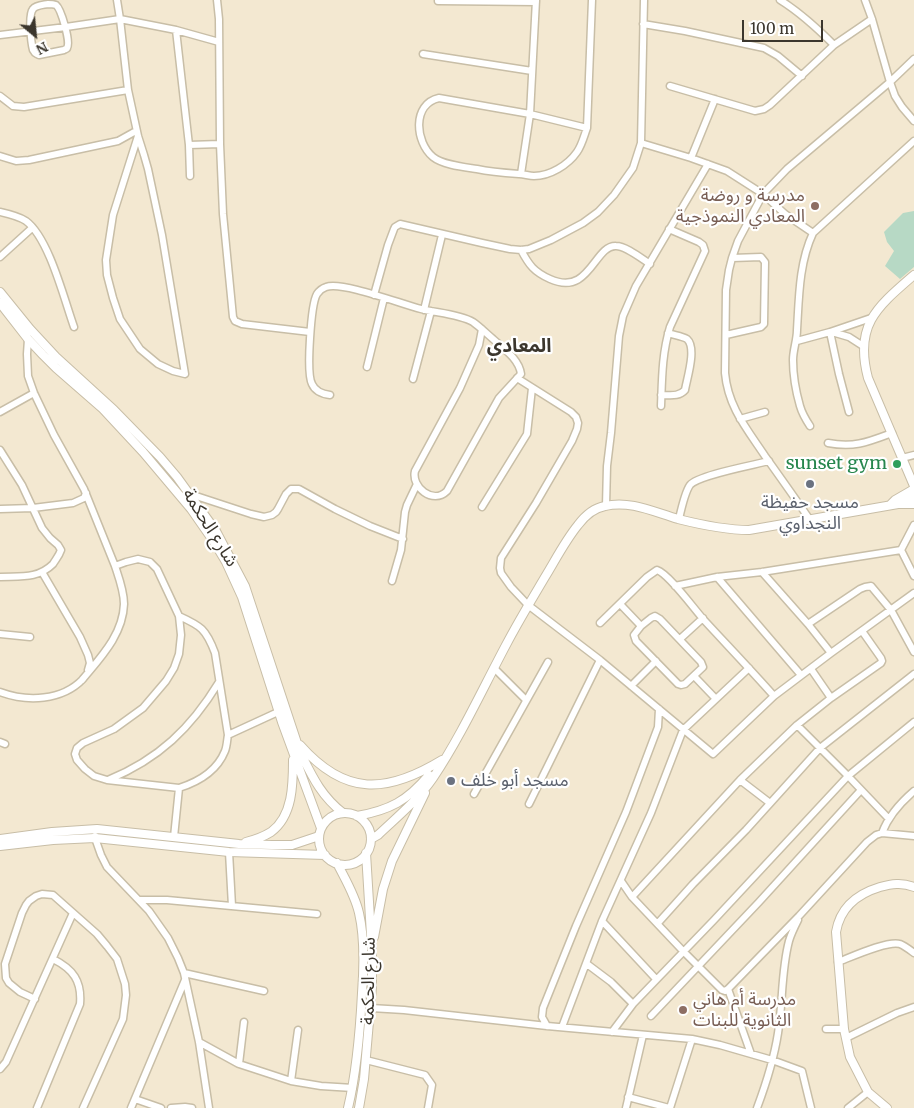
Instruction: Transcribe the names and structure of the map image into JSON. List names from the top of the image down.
{
  "streets": {
    "street": ["شارع الحكمة"]
  },
  "districts": ["المعادي"],
  "places": [
    "مدرسة و روضة المعادي النموذجية",
    "sunset gym",
    "مسجد حفيظة النجداوي",
    "مسجد أبو خلف",
    "مدرسة أم هاني الثانوية للبنات"
  ],
  "scale_bar": "100 m",
  "north": "bottom right"
}
